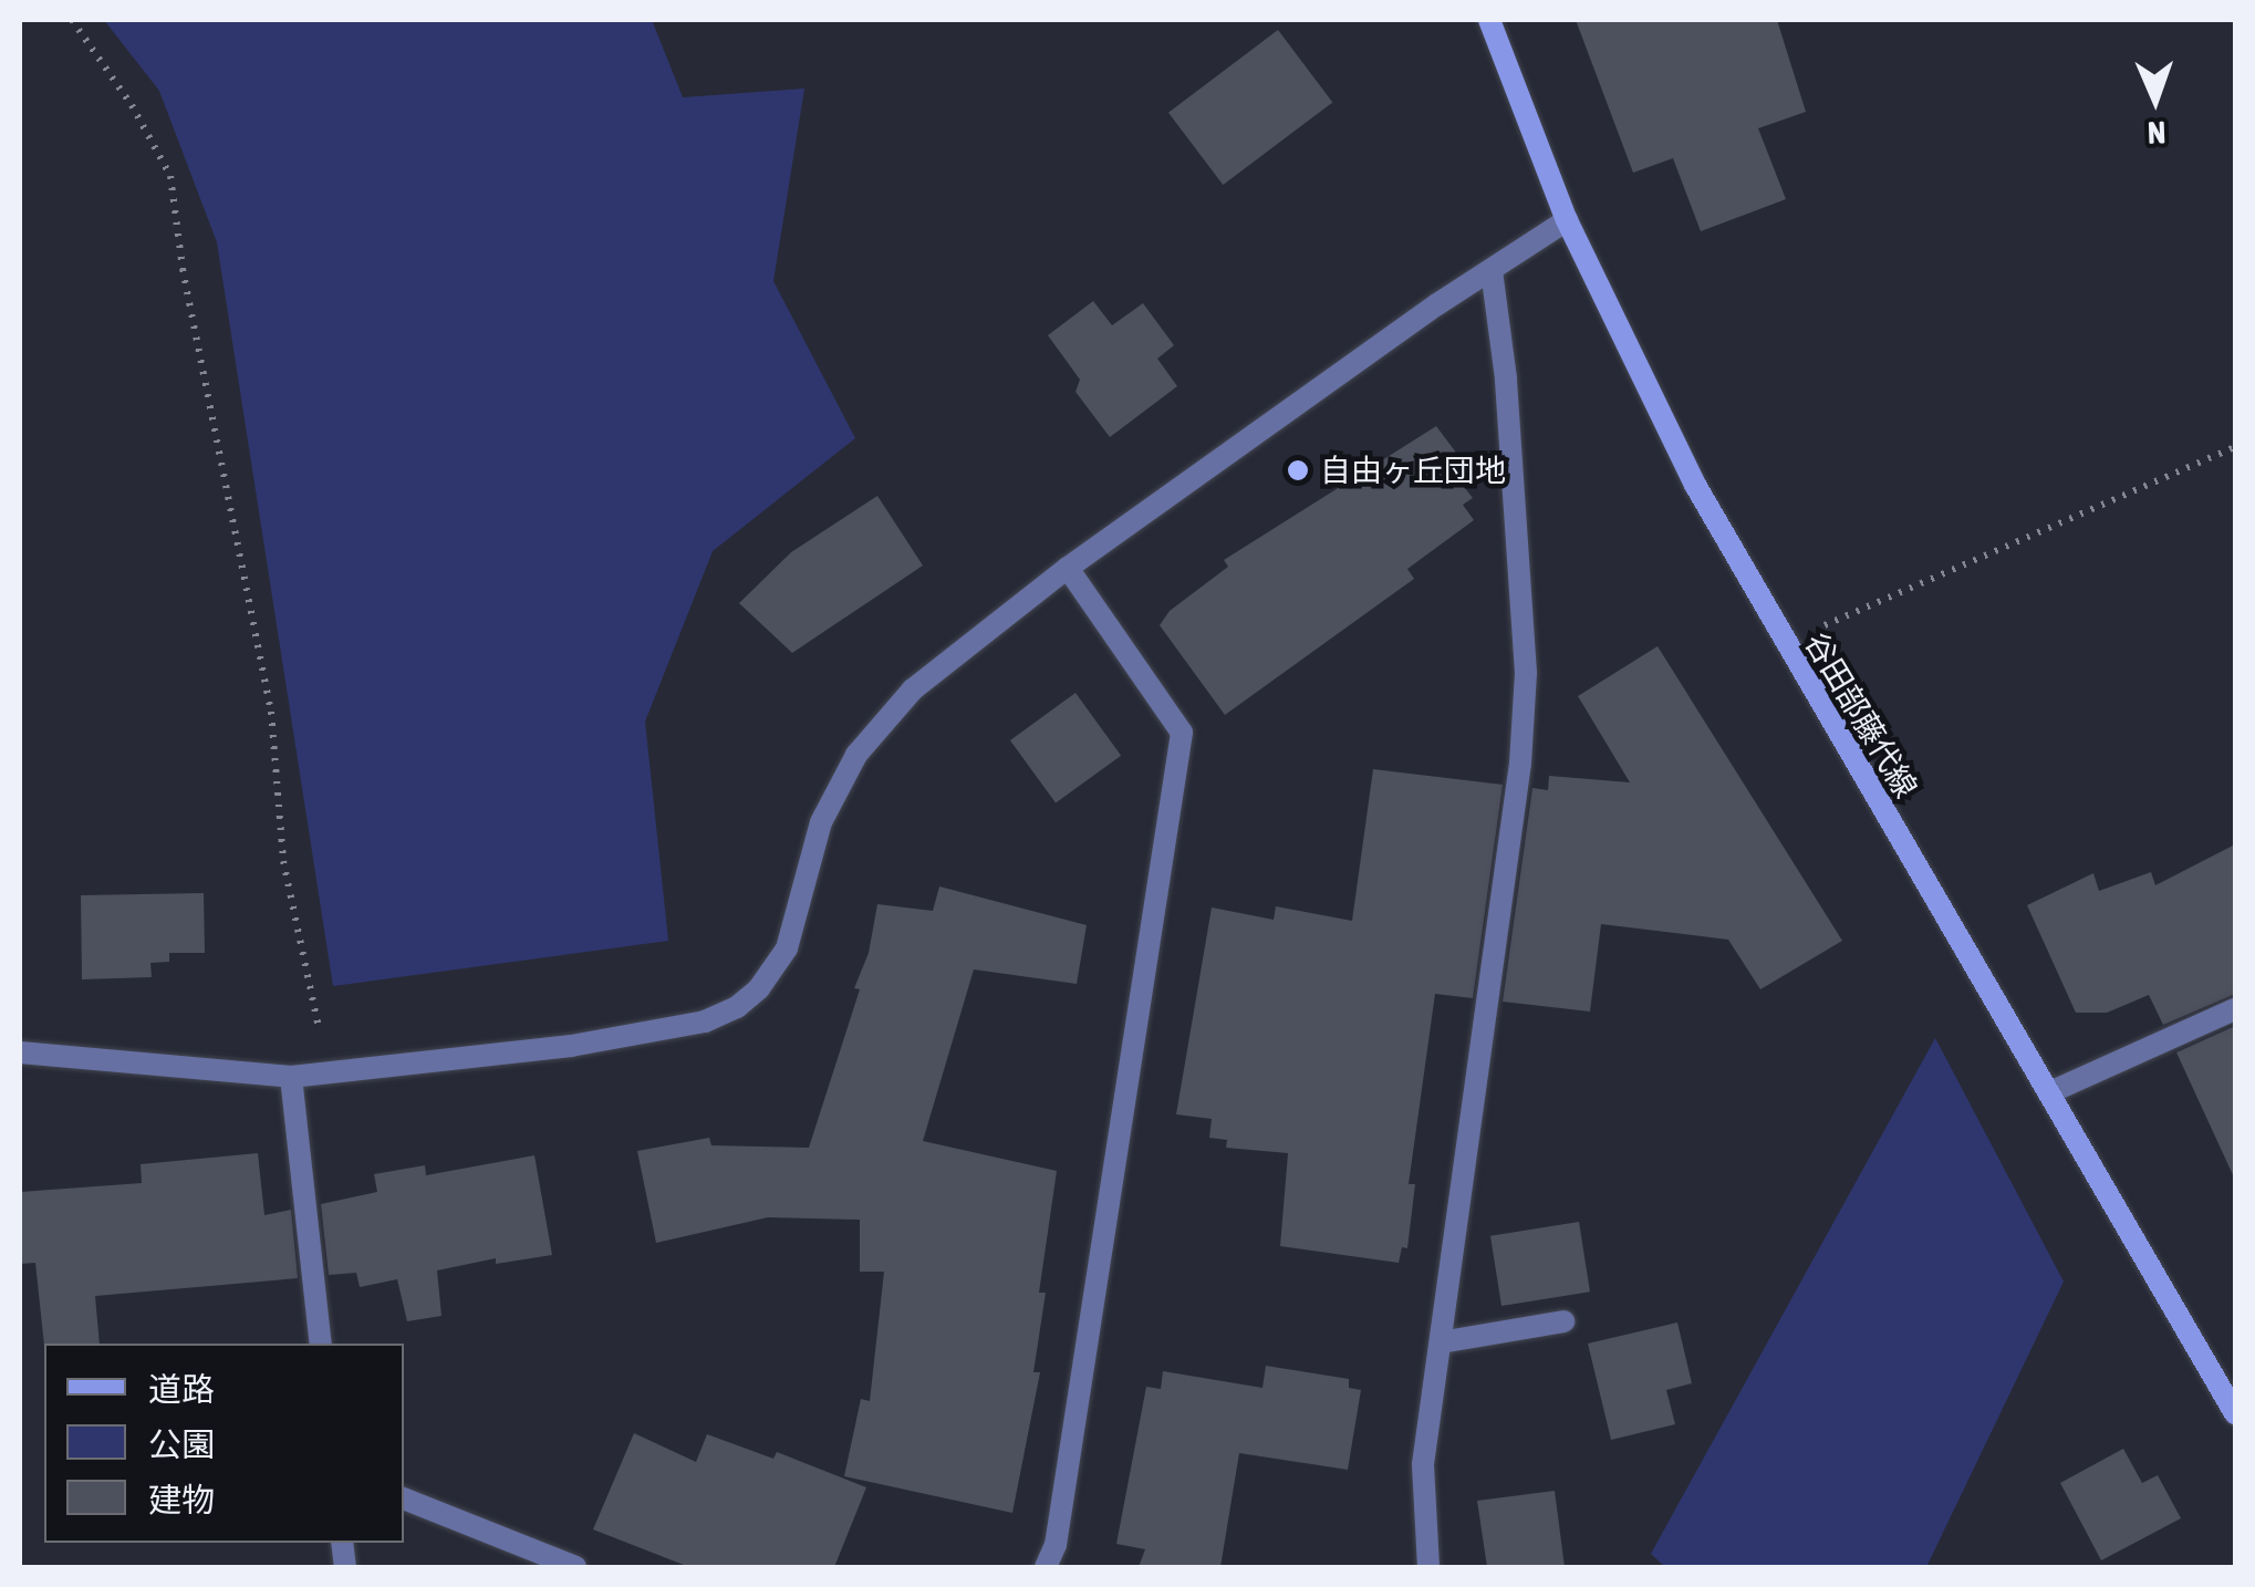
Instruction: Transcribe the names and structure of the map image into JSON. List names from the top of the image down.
{
  "streets": {
    "main road": ["谷田部藤代線"]
  },
  "places": ["自由ヶ丘団地"],
  "legend": ["道路", "公園", "建物"],
  "north": "bottom"
}
